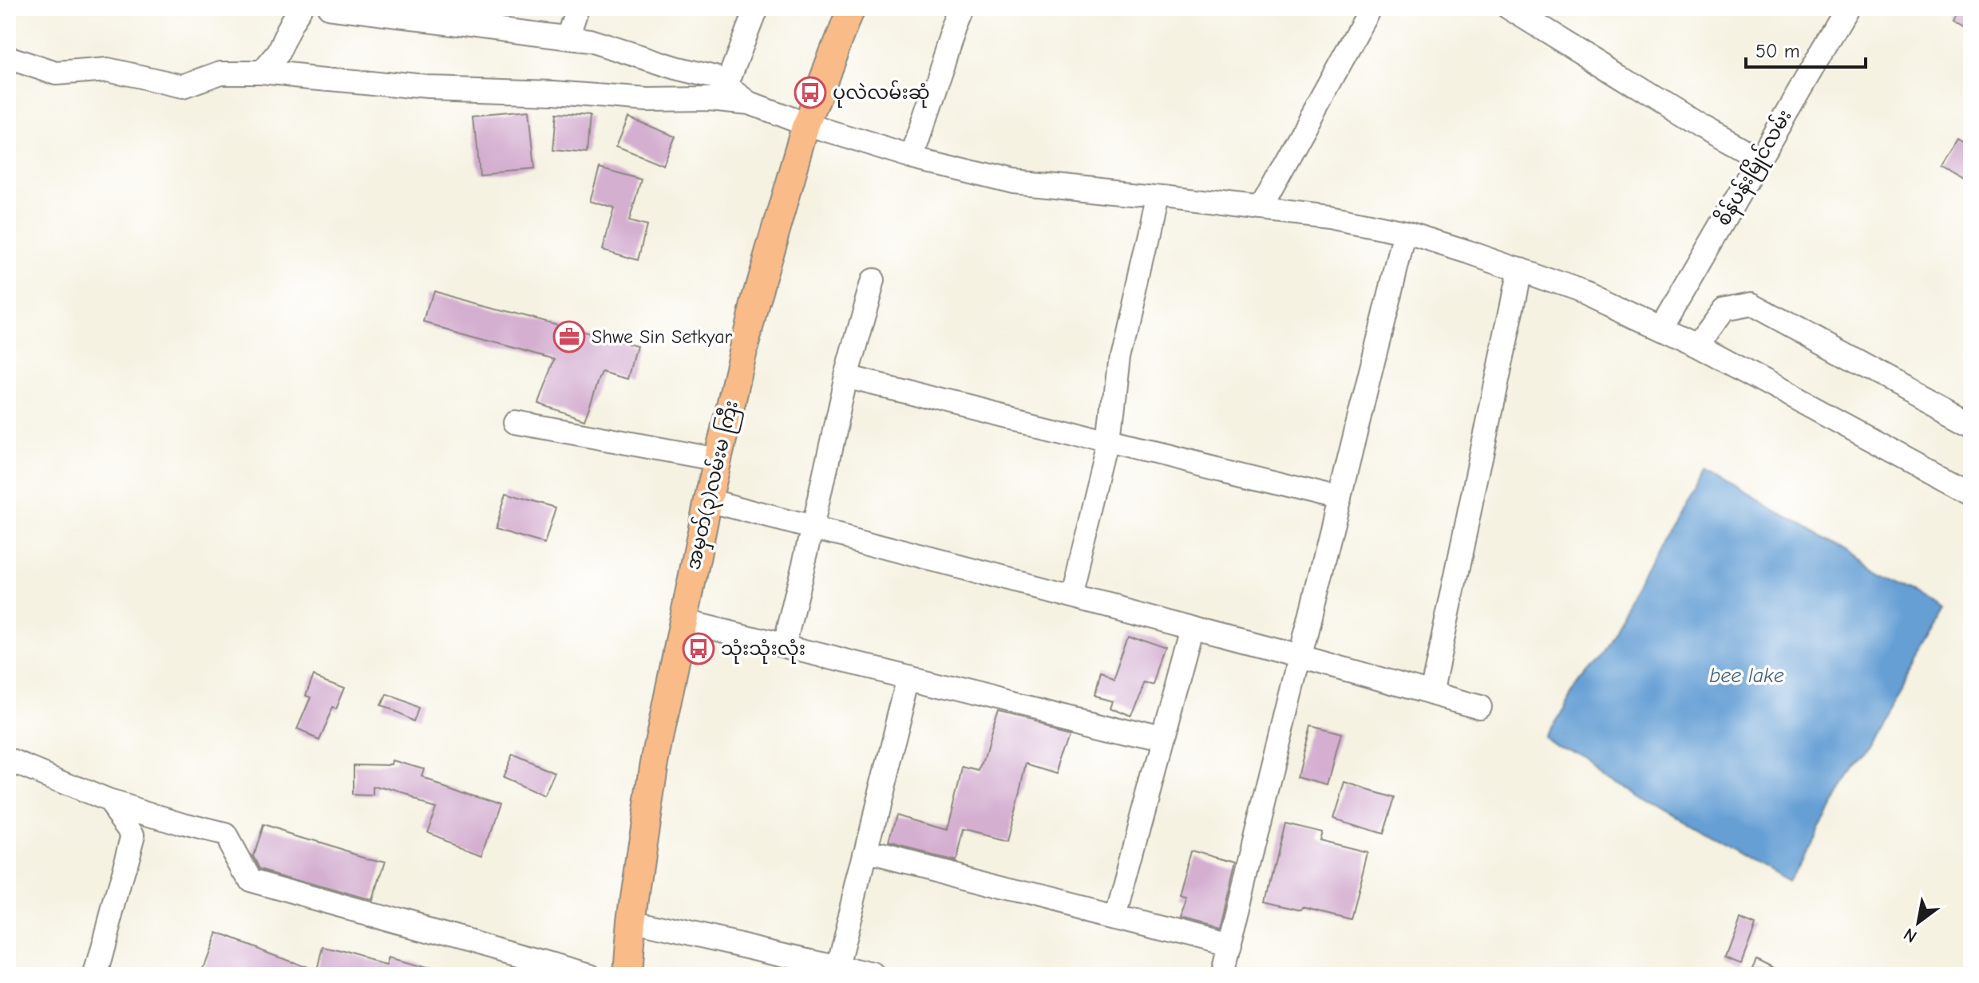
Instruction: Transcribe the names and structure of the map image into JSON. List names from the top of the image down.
{
  "streets": {
    "main road": ["အမှတ်(၃)လမ်းမ ကြီး"],
    "street": ["စိန်ပန်းမြိုင်လမ်း"]
  },
  "water": ["bee lake"],
  "places": {
    "bus stop": ["ပုလဲလမ်းဆုံ", "သုံးသုံးလုံး"],
    "office": ["Shwe Sin Setkyar"]
  },
  "scale_bar": "50 m",
  "north": "bottom left"
}
